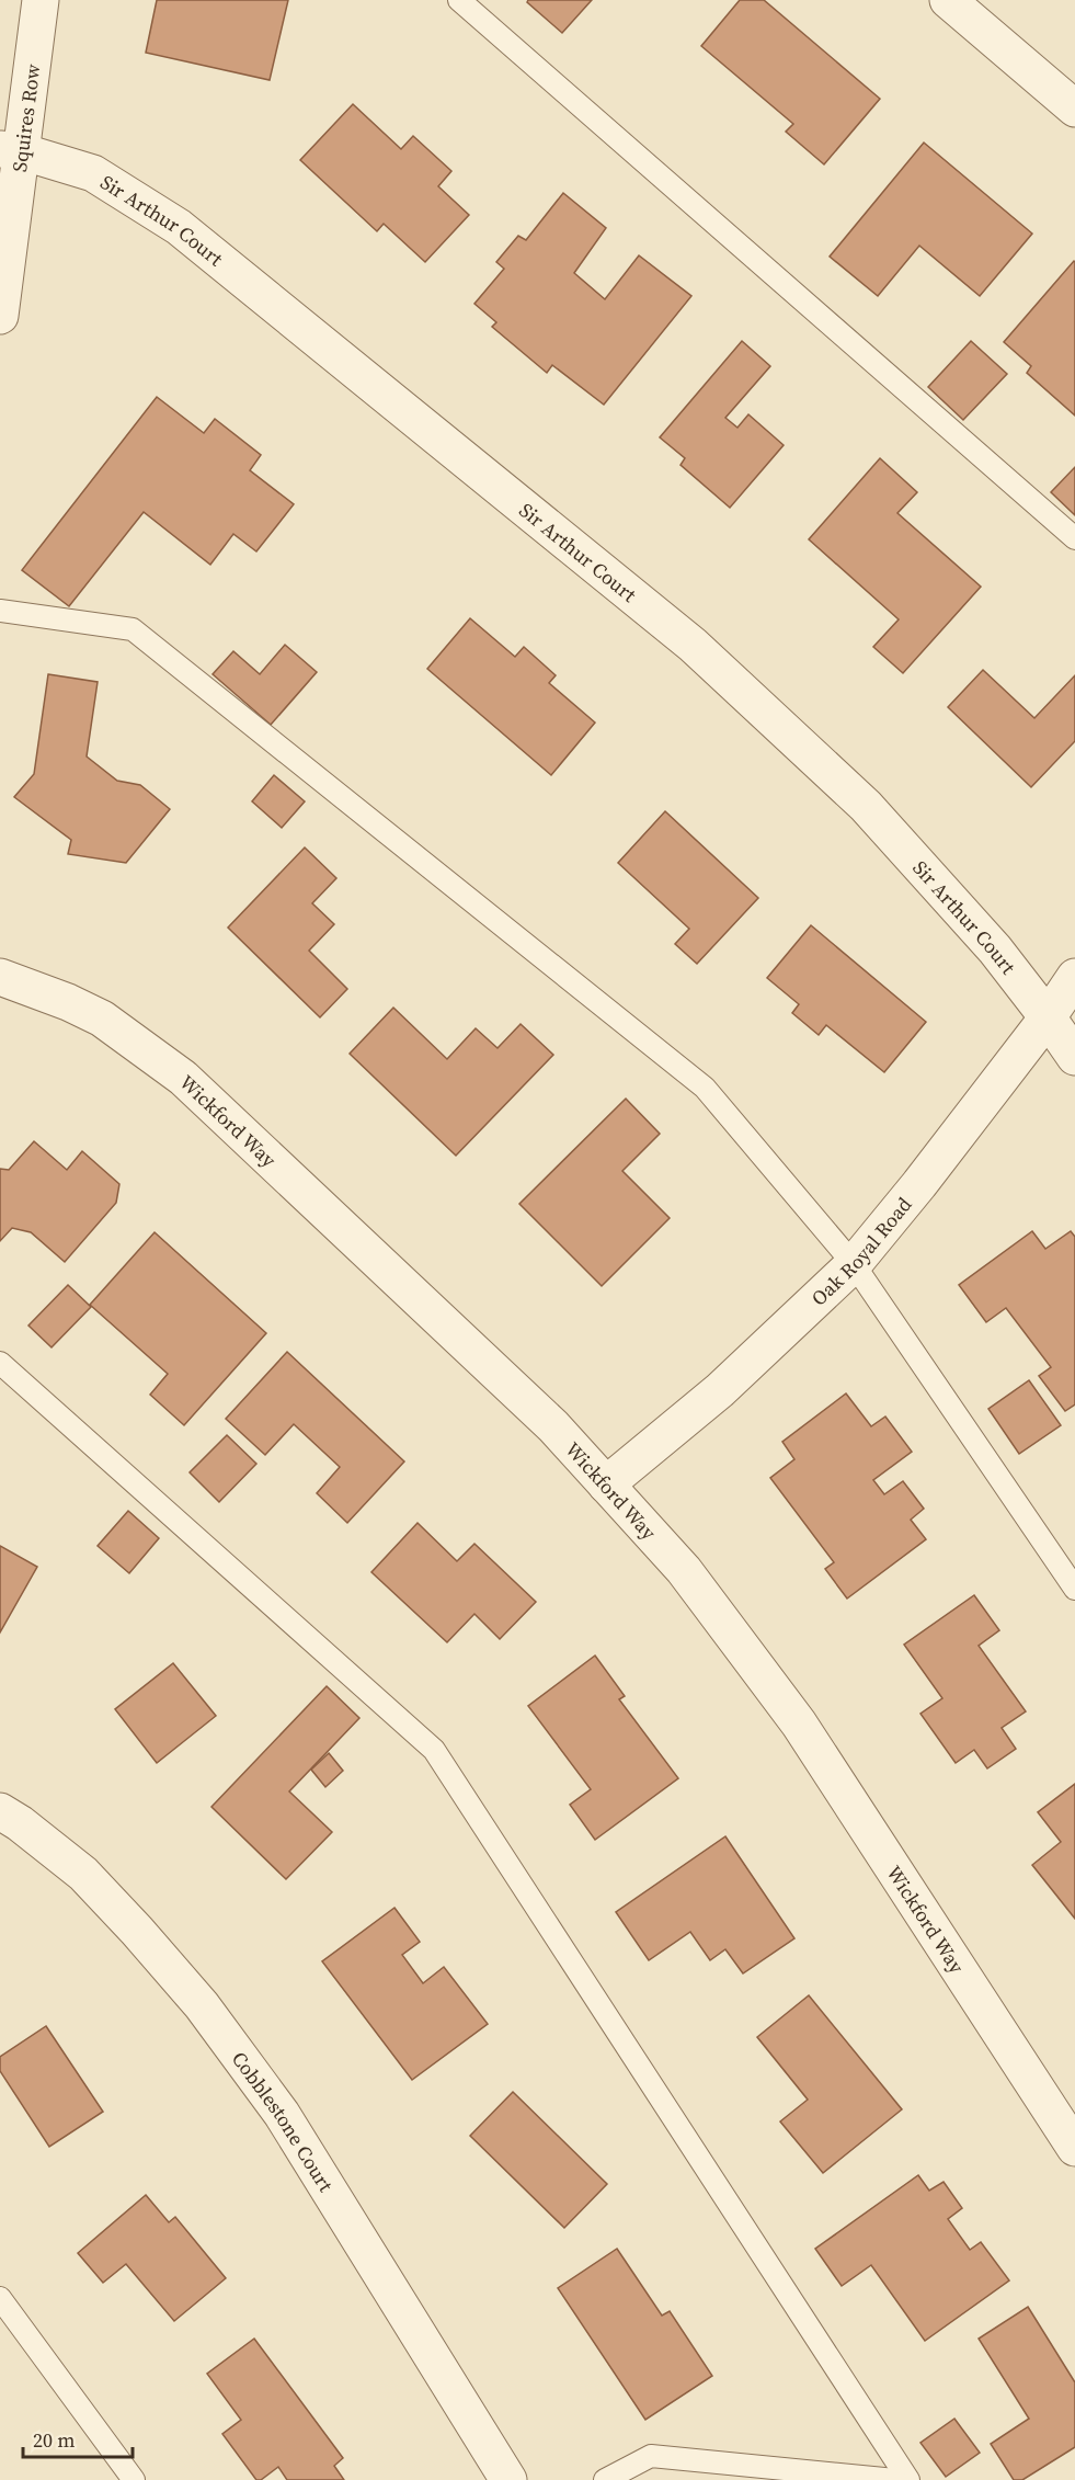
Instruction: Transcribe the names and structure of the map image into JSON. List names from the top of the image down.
{
  "streets": {
    "street": [
      "Squires Row",
      "Sir Arthur Court",
      "Wickford Way",
      "Oak Royal Road",
      "Cobblestone Court"
    ]
  },
  "crossings": [
    ["Squires Row", "Sir Arthur Court"],
    ["Sir Arthur Court", "Oak Royal Road"],
    ["Wickford Way", "Oak Royal Road"]
  ],
  "scale_bar": "20 m"
}
